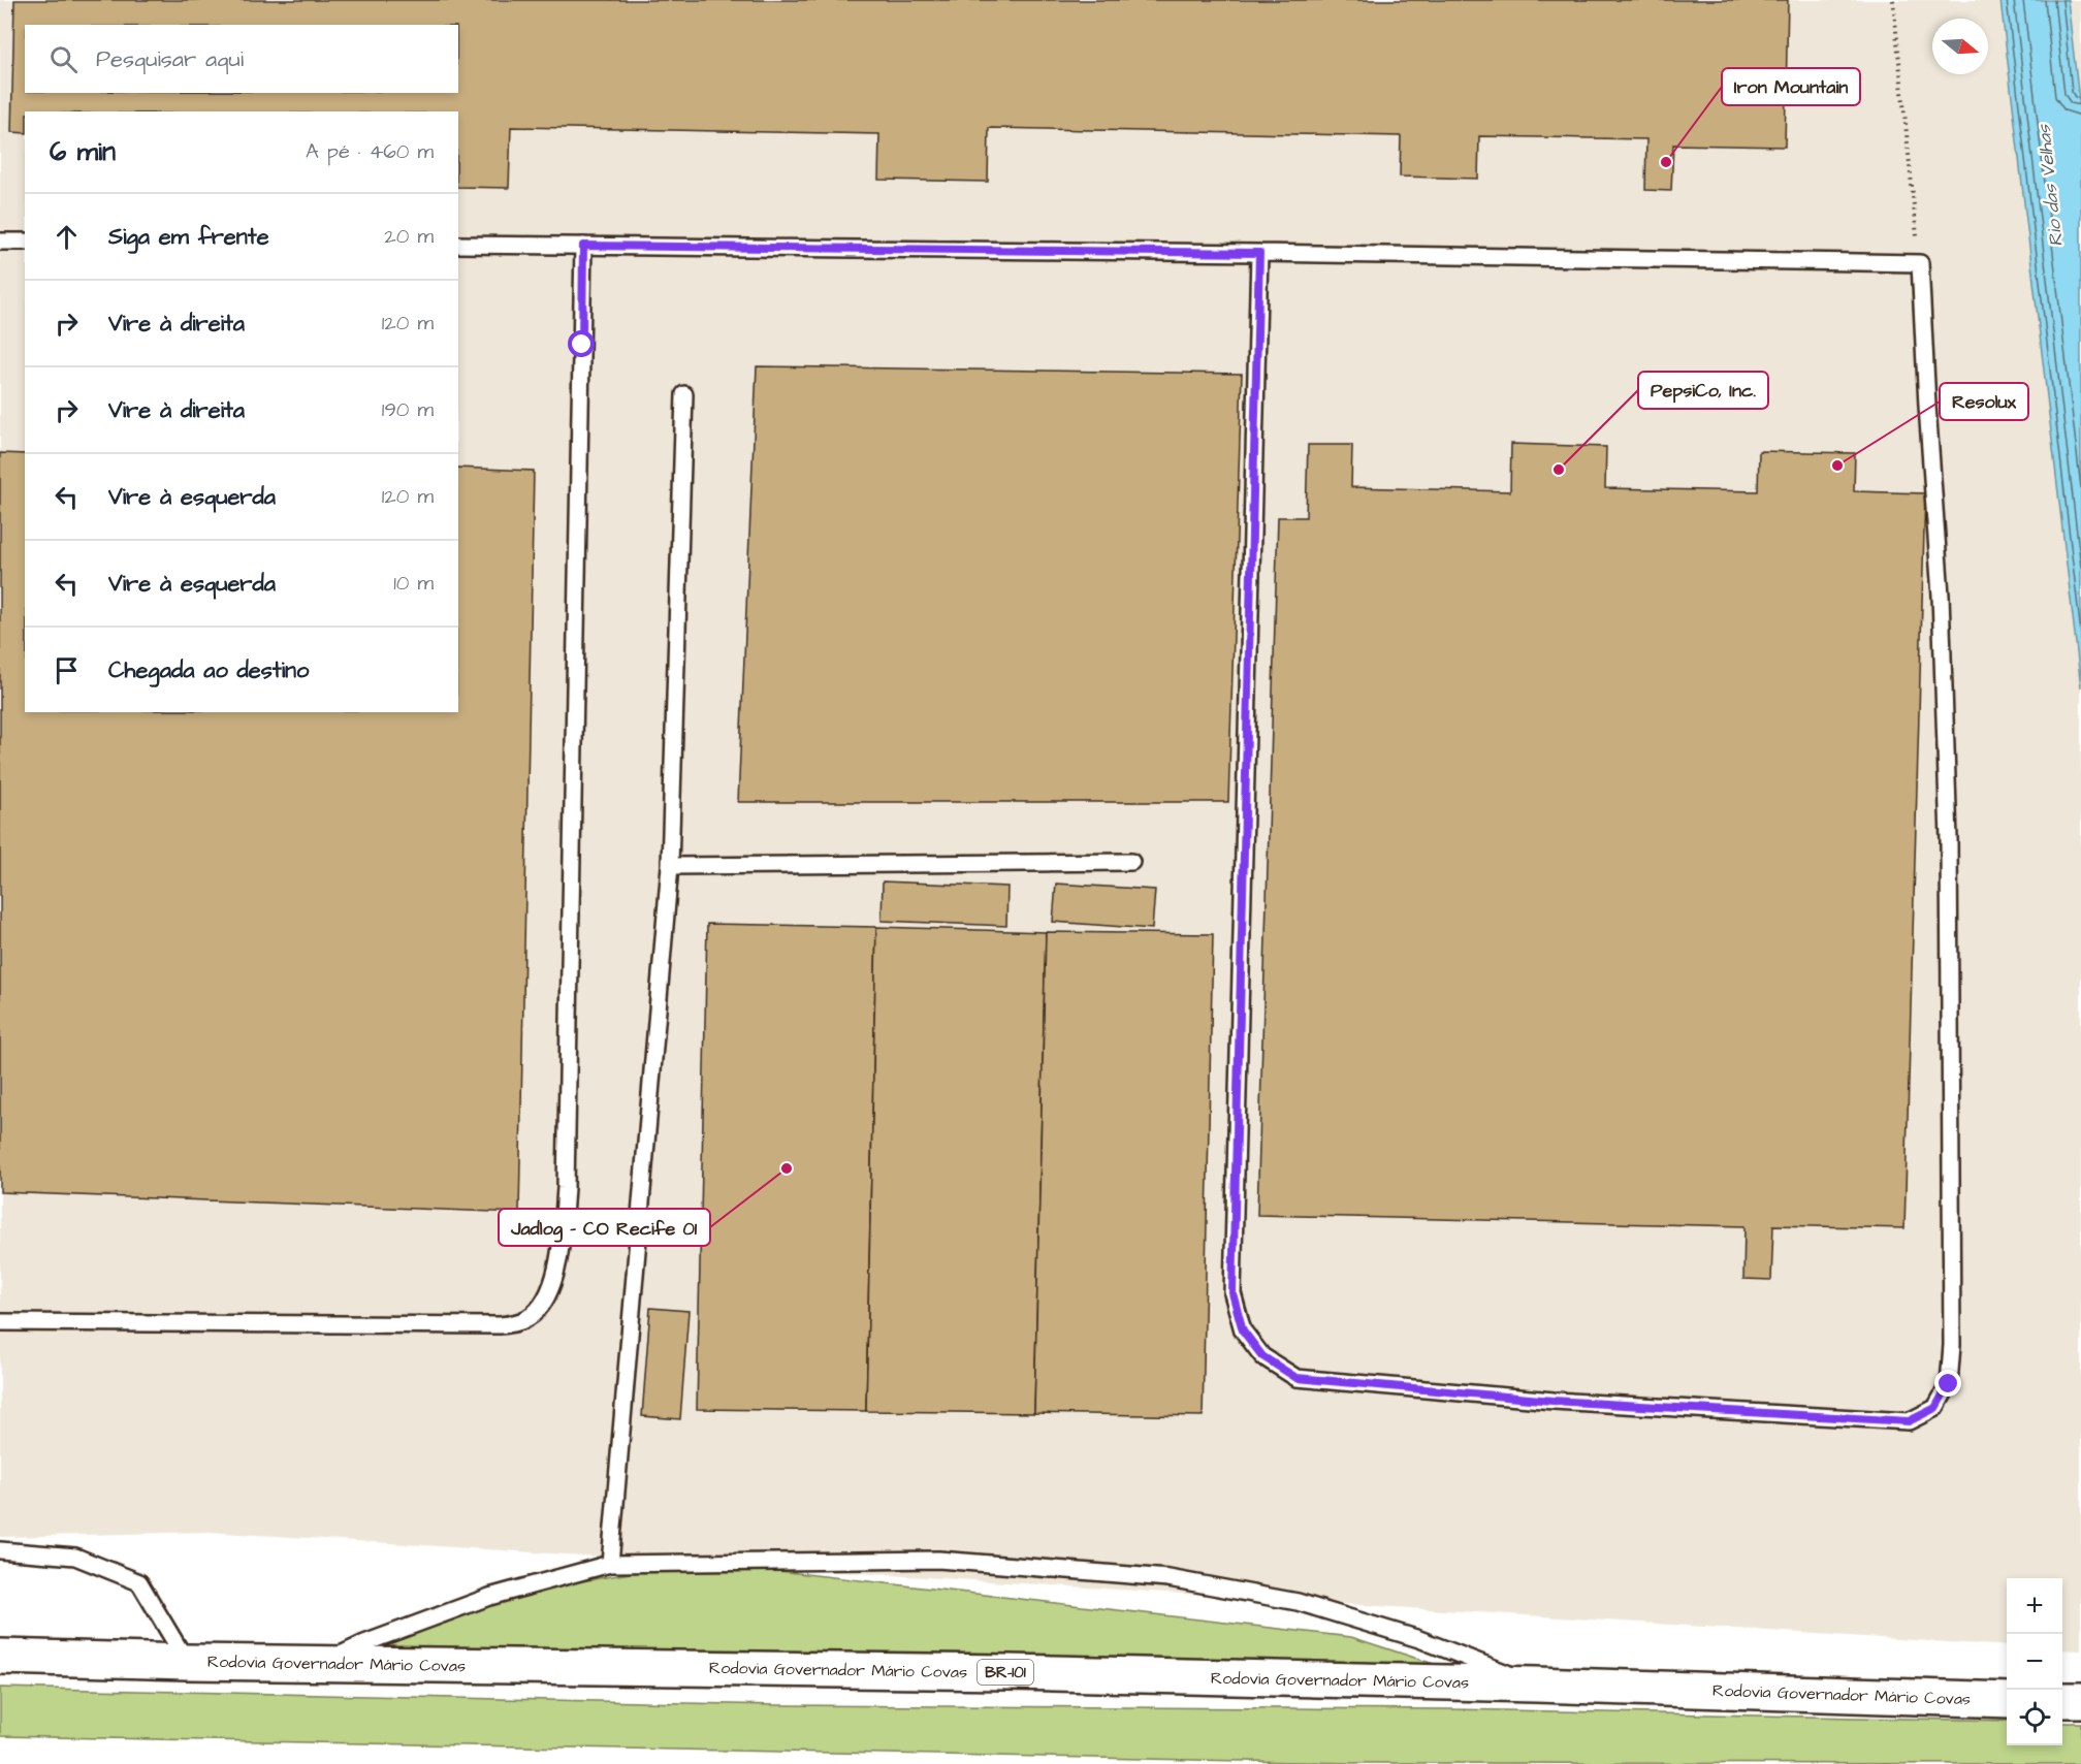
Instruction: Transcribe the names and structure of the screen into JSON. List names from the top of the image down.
{
  "streets": {
    "highway": ["Rodovia Governador Mário Covas", "BR-101"]
  },
  "water": ["Rio das Velhas"],
  "places": [
    "Iron Mountain",
    "Resolux",
    "PepsiCo, Inc.",
    "Jadlog - CO Recife 01"
  ],
  "north": "right",
  "page": {
    "search": "Pesquisar aqui",
    "heading": ["6 min", "A pé · 460 m"],
    "list": [
      ["Siga em frente", "20 m"],
      ["Vire à direita", "120 m"],
      ["Vire à direita", "190 m"],
      ["Vire à esquerda", "120 m"],
      ["Vire à esquerda", "10 m"],
      "Chegada ao destino"
    ],
    "map_buttons": ["+", "−"]
  }
}
